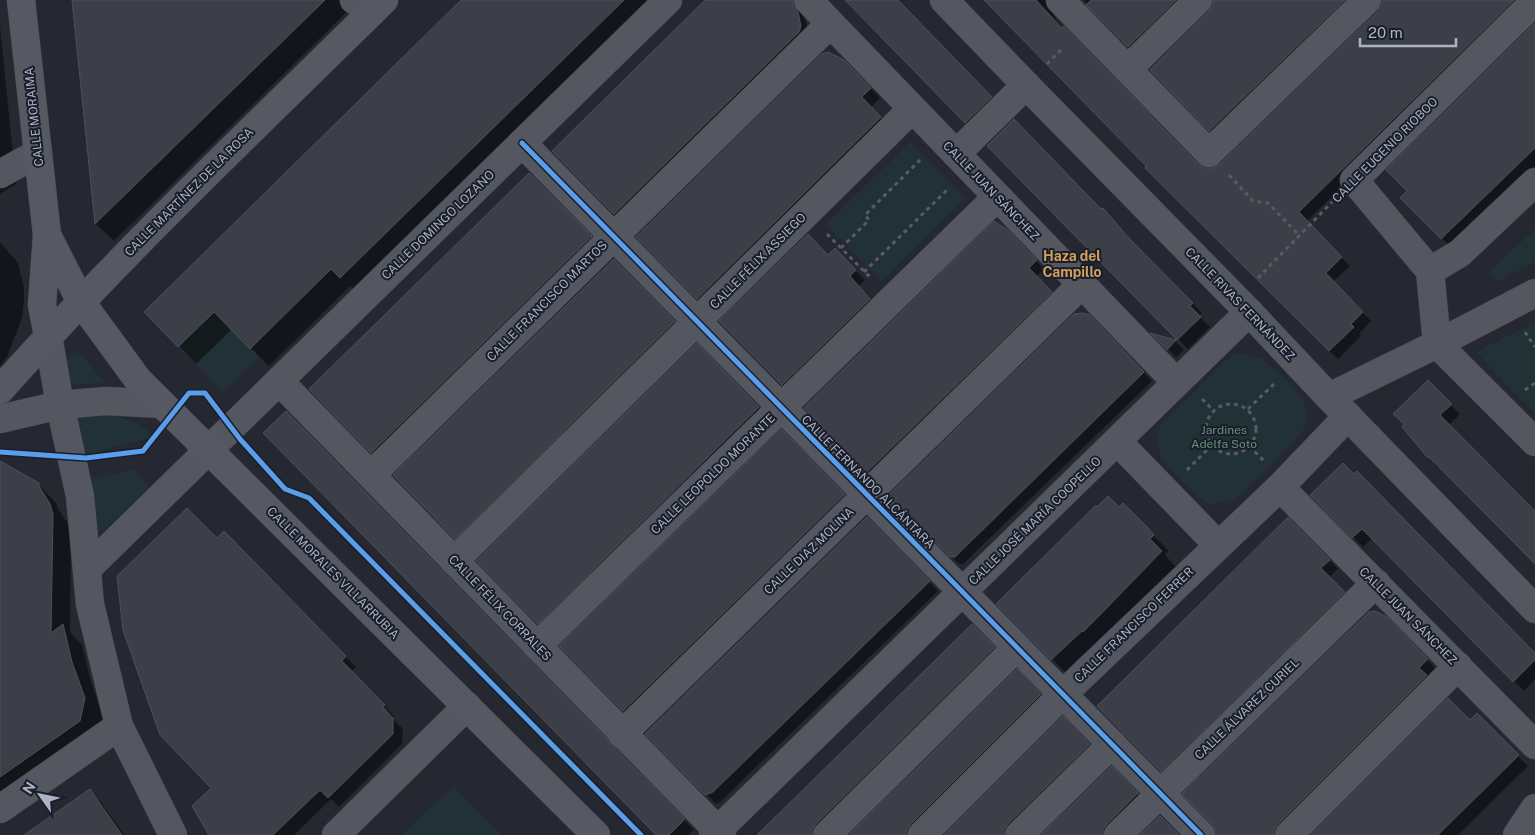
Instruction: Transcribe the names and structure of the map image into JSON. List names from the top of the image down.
{
  "streets": {
    "main road": ["CALLE MORAIMA", "CALLE MARTÍNEZ DE LA ROSA", "CALLE MORALES VILLARRUBIA"],
    "street": [
      "CALLE EUGENIO RIOBOO",
      "CALLE JUAN SÁNCHEZ",
      "CALLE DOMINGO LOZANO",
      "CALLE FÉLIX ASSIEGO",
      "CALLE FRANCISCO MARTOS",
      "CALLE RIVAS FERNÁNDEZ",
      "CALLE LEOPOLDO MORANTE",
      "CALLE FERNANDO ALCÁNTARA",
      "CALLE JOSÉ MARÍA COOPELLO",
      "CALLE DIAZ MOLINA",
      "CALLE FÉLIX CORRALES",
      "CALLE FRANCISCO FERRER",
      "CALLE ÁLVAREZ CURIEL"
    ]
  },
  "crossings": [
    ["CALLE MORAIMA", "CALLE MARTÍNEZ DE LA ROSA"],
    ["CALLE MORAIMA", "CALLE MORALES VILLARRUBIA"],
    ["CALLE EUGENIO RIOBOO", "CALLE RIVAS FERNÁNDEZ"],
    ["CALLE EUGENIO RIOBOO", "CALLE JOSÉ MARÍA COOPELLO"],
    ["CALLE JUAN SÁNCHEZ", "CALLE FÉLIX ASSIEGO"],
    ["CALLE JUAN SÁNCHEZ", "CALLE FRANCISCO MARTOS"],
    ["CALLE JUAN SÁNCHEZ", "CALLE LEOPOLDO MORANTE"],
    ["CALLE JUAN SÁNCHEZ", "CALLE JOSÉ MARÍA COOPELLO"],
    ["CALLE JUAN SÁNCHEZ", "CALLE DIAZ MOLINA"],
    ["CALLE JUAN SÁNCHEZ", "CALLE FRANCISCO FERRER"],
    ["CALLE JUAN SÁNCHEZ", "CALLE ÁLVAREZ CURIEL"],
    ["CALLE MARTÍNEZ DE LA ROSA", "CALLE MORALES VILLARRUBIA"],
    ["CALLE DOMINGO LOZANO", "CALLE FERNANDO ALCÁNTARA"],
    ["CALLE DOMINGO LOZANO", "CALLE MORALES VILLARRUBIA"],
    ["CALLE DOMINGO LOZANO", "CALLE FÉLIX CORRALES"],
    ["CALLE FÉLIX ASSIEGO", "CALLE FERNANDO ALCÁNTARA"],
    ["CALLE FÉLIX ASSIEGO", "CALLE FÉLIX CORRALES"],
    ["CALLE FRANCISCO MARTOS", "CALLE FERNANDO ALCÁNTARA"],
    ["CALLE FRANCISCO MARTOS", "CALLE FÉLIX CORRALES"],
    ["CALLE RIVAS FERNÁNDEZ", "CALLE JOSÉ MARÍA COOPELLO"],
    ["CALLE RIVAS FERNÁNDEZ", "CALLE FRANCISCO FERRER"],
    ["CALLE LEOPOLDO MORANTE", "CALLE FERNANDO ALCÁNTARA"],
    ["CALLE LEOPOLDO MORANTE", "CALLE FÉLIX CORRALES"],
    ["CALLE FERNANDO ALCÁNTARA", "CALLE JOSÉ MARÍA COOPELLO"],
    ["CALLE FERNANDO ALCÁNTARA", "CALLE DIAZ MOLINA"],
    ["CALLE FERNANDO ALCÁNTARA", "CALLE FRANCISCO FERRER"],
    ["CALLE FERNANDO ALCÁNTARA", "CALLE ÁLVAREZ CURIEL"],
    ["CALLE JOSÉ MARÍA COOPELLO", "CALLE FÉLIX CORRALES"],
    ["CALLE DIAZ MOLINA", "CALLE FÉLIX CORRALES"]
  ],
  "districts": ["Haza del Campillo"],
  "parks": ["Jardines Adelfa Soto"],
  "scale_bar": "20 m",
  "north": "top left"
}
